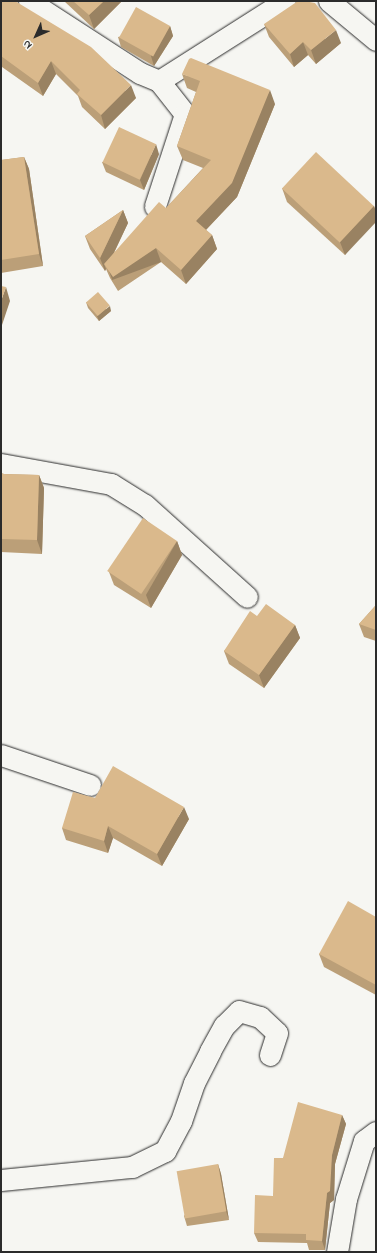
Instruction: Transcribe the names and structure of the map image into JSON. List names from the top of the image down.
{
  "north": "bottom left"
}
